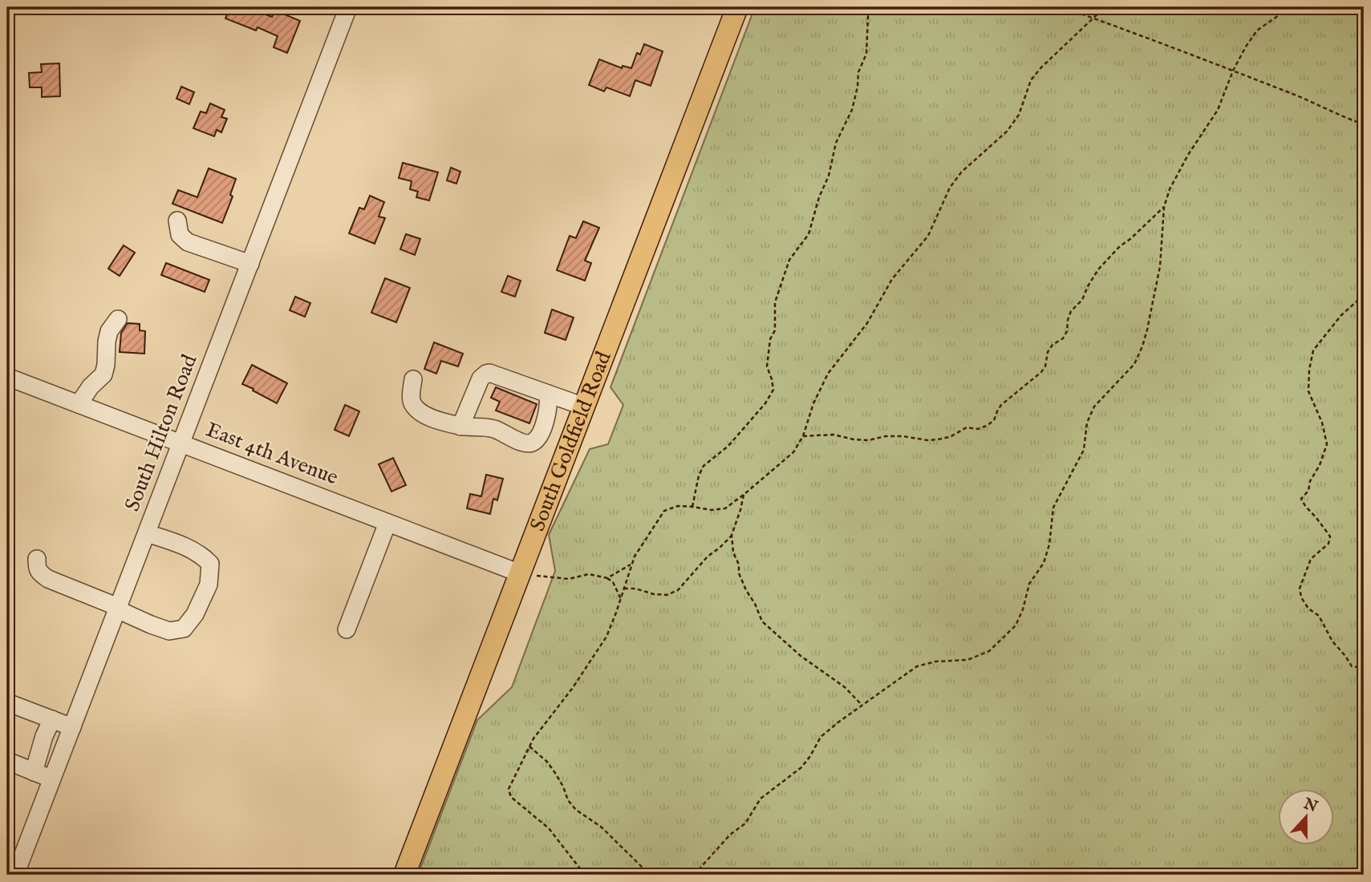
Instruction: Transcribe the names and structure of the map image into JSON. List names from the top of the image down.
{
  "streets": {
    "main road": ["South Goldfield Road"],
    "street": ["South Hilton Road", "East 4th Avenue"]
  },
  "crossings": [
    ["South Hilton Road", "East 4th Avenue"],
    ["South Goldfield Road", "East 4th Avenue"]
  ],
  "north": "top"
}
